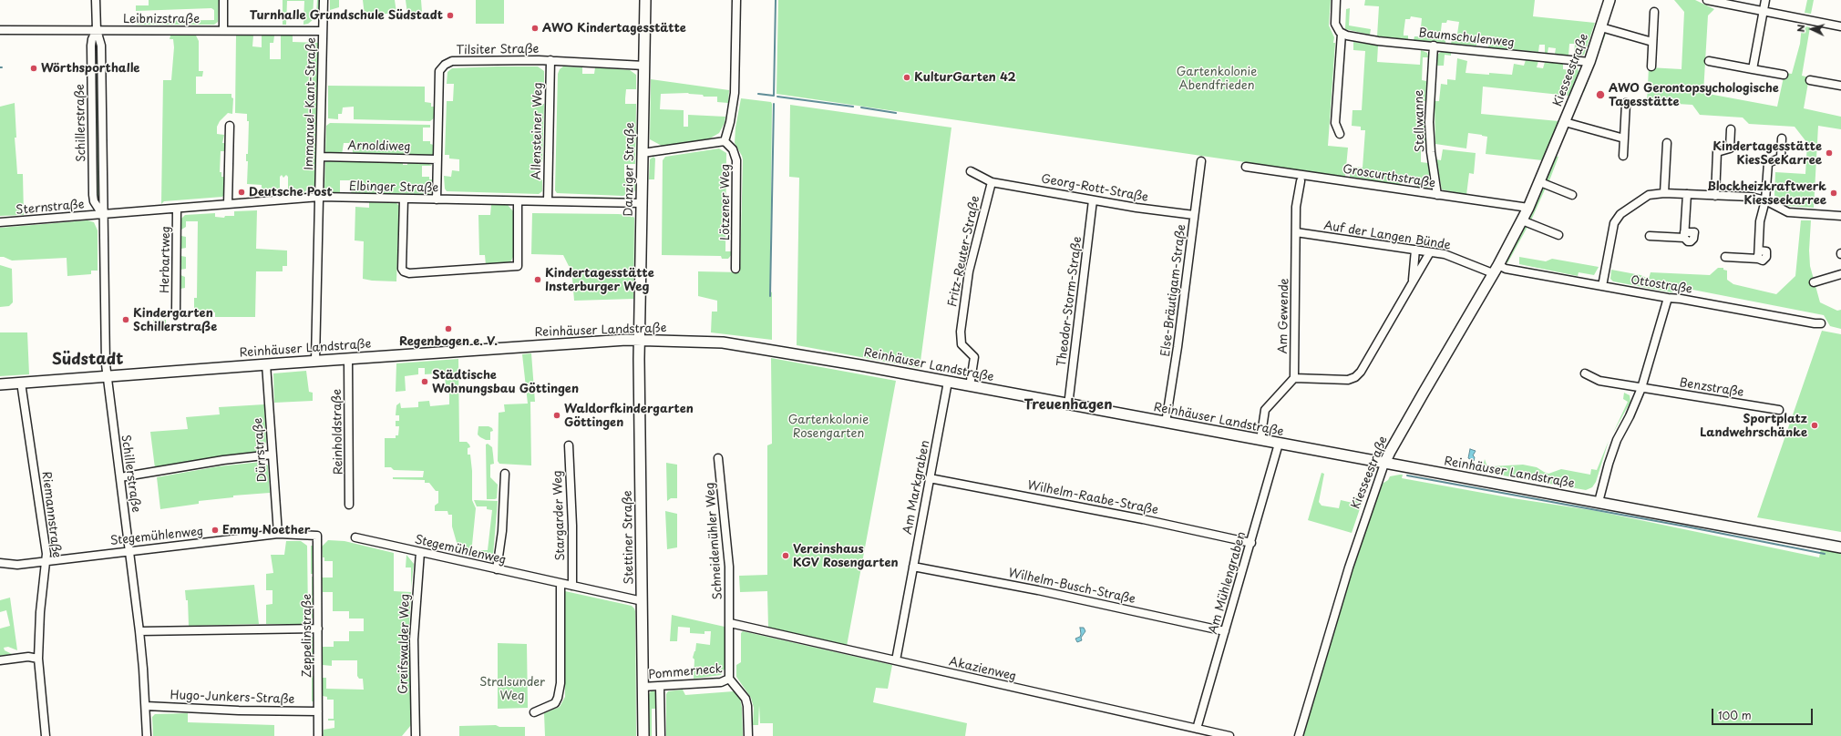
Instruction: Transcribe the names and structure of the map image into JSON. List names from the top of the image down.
{
  "streets": {
    "main road": [
      "Kiesseestraße",
      "Danziger Straße",
      "Reinhäuser Landstraße",
      "Stettiner Straße"
    ],
    "street": [
      "Leibnizstraße",
      "Baumschulenweg",
      "Tilsiter Straße",
      "Immanuel-Kant-Straße",
      "Stellwanne",
      "Schillerstraße",
      "Allensteiner Weg",
      "Arnoldiweg",
      "Groscurthstraße",
      "Elbinger Straße",
      "Georg-Rott-Straße",
      "Lötzener Weg",
      "Sternstraße",
      "Auf der Langen Bünde",
      "Fritz-Reuter-Straße",
      "Herbartweg",
      "Ottostraße",
      "Else-Bräutigam-Straße",
      "Theodor-Storm-Straße",
      "Am Gewende",
      "Benzstraße",
      "Reinholdstraße",
      "Dürrstraße",
      "Am Markgraben",
      "Wilhelm-Raabe-Straße",
      "Riemannstraße",
      "Stargarder Weg",
      "Stegemühlenweg",
      "Schneidemühler Weg",
      "Am Mühlengraben",
      "Wilhelm-Busch-Straße",
      "Zeppelinstraße",
      "Greifswalder Weg",
      "Akazienweg",
      "Pommerneck",
      "Hugo-Junkers-Straße"
    ]
  },
  "crossings": [
    ["Leibnizstraße", "Immanuel-Kant-Straße"],
    ["Leibnizstraße", "Schillerstraße"],
    ["Baumschulenweg", "Kiesseestraße"],
    ["Baumschulenweg", "Stellwanne"],
    ["Tilsiter Straße", "Allensteiner Weg"],
    ["Tilsiter Straße", "Arnoldiweg"],
    ["Tilsiter Straße", "Danziger Straße"],
    ["Tilsiter Straße", "Elbinger Straße"],
    ["Kiesseestraße", "Groscurthstraße"],
    ["Kiesseestraße", "Auf der Langen Bünde"],
    ["Kiesseestraße", "Ottostraße"],
    ["Kiesseestraße", "Reinhäuser Landstraße"],
    ["Immanuel-Kant-Straße", "Arnoldiweg"],
    ["Immanuel-Kant-Straße", "Elbinger Straße"],
    ["Immanuel-Kant-Straße", "Reinhäuser Landstraße"],
    ["Stellwanne", "Groscurthstraße"],
    ["Schillerstraße", "Elbinger Straße"],
    ["Schillerstraße", "Sternstraße"],
    ["Schillerstraße", "Reinhäuser Landstraße"],
    ["Schillerstraße", "Stegemühlenweg"],
    ["Schillerstraße", "Hugo-Junkers-Straße"],
    ["Allensteiner Weg", "Elbinger Straße"],
    ["Danziger Straße", "Elbinger Straße"],
    ["Danziger Straße", "Reinhäuser Landstraße"],
    ["Danziger Straße", "Stettiner Straße"],
    ["Elbinger Straße", "Sternstraße"],
    ["Elbinger Straße", "Herbartweg"],
    ["Georg-Rott-Straße", "Fritz-Reuter-Straße"],
    ["Georg-Rott-Straße", "Else-Bräutigam-Straße"],
    ["Georg-Rott-Straße", "Theodor-Storm-Straße"],
    ["Auf der Langen Bünde", "Ottostraße"],
    ["Auf der Langen Bünde", "Am Gewende"],
    ["Fritz-Reuter-Straße", "Reinhäuser Landstraße"],
    ["Else-Bräutigam-Straße", "Reinhäuser Landstraße"],
    ["Theodor-Storm-Straße", "Reinhäuser Landstraße"],
    ["Reinhäuser Landstraße", "Reinholdstraße"],
    ["Reinhäuser Landstraße", "Dürrstraße"],
    ["Reinhäuser Landstraße", "Am Markgraben"],
    ["Reinhäuser Landstraße", "Riemannstraße"],
    ["Reinhäuser Landstraße", "Stettiner Straße"],
    ["Reinhäuser Landstraße", "Am Mühlengraben"],
    ["Dürrstraße", "Stegemühlenweg"],
    ["Am Markgraben", "Wilhelm-Raabe-Straße"],
    ["Am Markgraben", "Wilhelm-Busch-Straße"],
    ["Am Markgraben", "Akazienweg"],
    ["Wilhelm-Raabe-Straße", "Am Mühlengraben"],
    ["Riemannstraße", "Stegemühlenweg"],
    ["Stargarder Weg", "Stegemühlenweg"],
    ["Stegemühlenweg", "Stettiner Straße"],
    ["Stegemühlenweg", "Zeppelinstraße"],
    ["Stegemühlenweg", "Greifswalder Weg"],
    ["Stettiner Straße", "Pommerneck"],
    ["Schneidemühler Weg", "Akazienweg"],
    ["Schneidemühler Weg", "Pommerneck"],
    ["Am Mühlengraben", "Wilhelm-Busch-Straße"],
    ["Am Mühlengraben", "Akazienweg"],
    ["Zeppelinstraße", "Hugo-Junkers-Straße"],
    ["Akazienweg", "Pommerneck"]
  ],
  "districts": ["Südstadt", "Treuenhagen"],
  "parks": ["Gartenkolonie Abendfrieden", "Gartenkolonie Rosengarten", "Stralsunder Weg"],
  "places": [
    "Turnhalle Grundschule Südstadt",
    "AWO Kindertagesstätte",
    "Wörthsporthalle",
    "KulturGarten 42",
    "AWO Gerontopsychologische Tagesstätte",
    "Kindertagesstätte KiesSeeKarree",
    "Deutsche Post",
    "Blockheizkraftwerk Kiesseekarree",
    "Kindertagesstätte Insterburger Weg",
    "Kindergarten Schillerstraße",
    "Regenbogen e. V.",
    "Städtische Wohnungsbau Göttingen",
    "Waldorfkindergarten Göttingen",
    "Sportplatz Landwehrschänke",
    "Emmy Noether",
    "Vereinshaus KGV Rosengarten"
  ],
  "scale_bar": "100 m",
  "north": "left"
}
